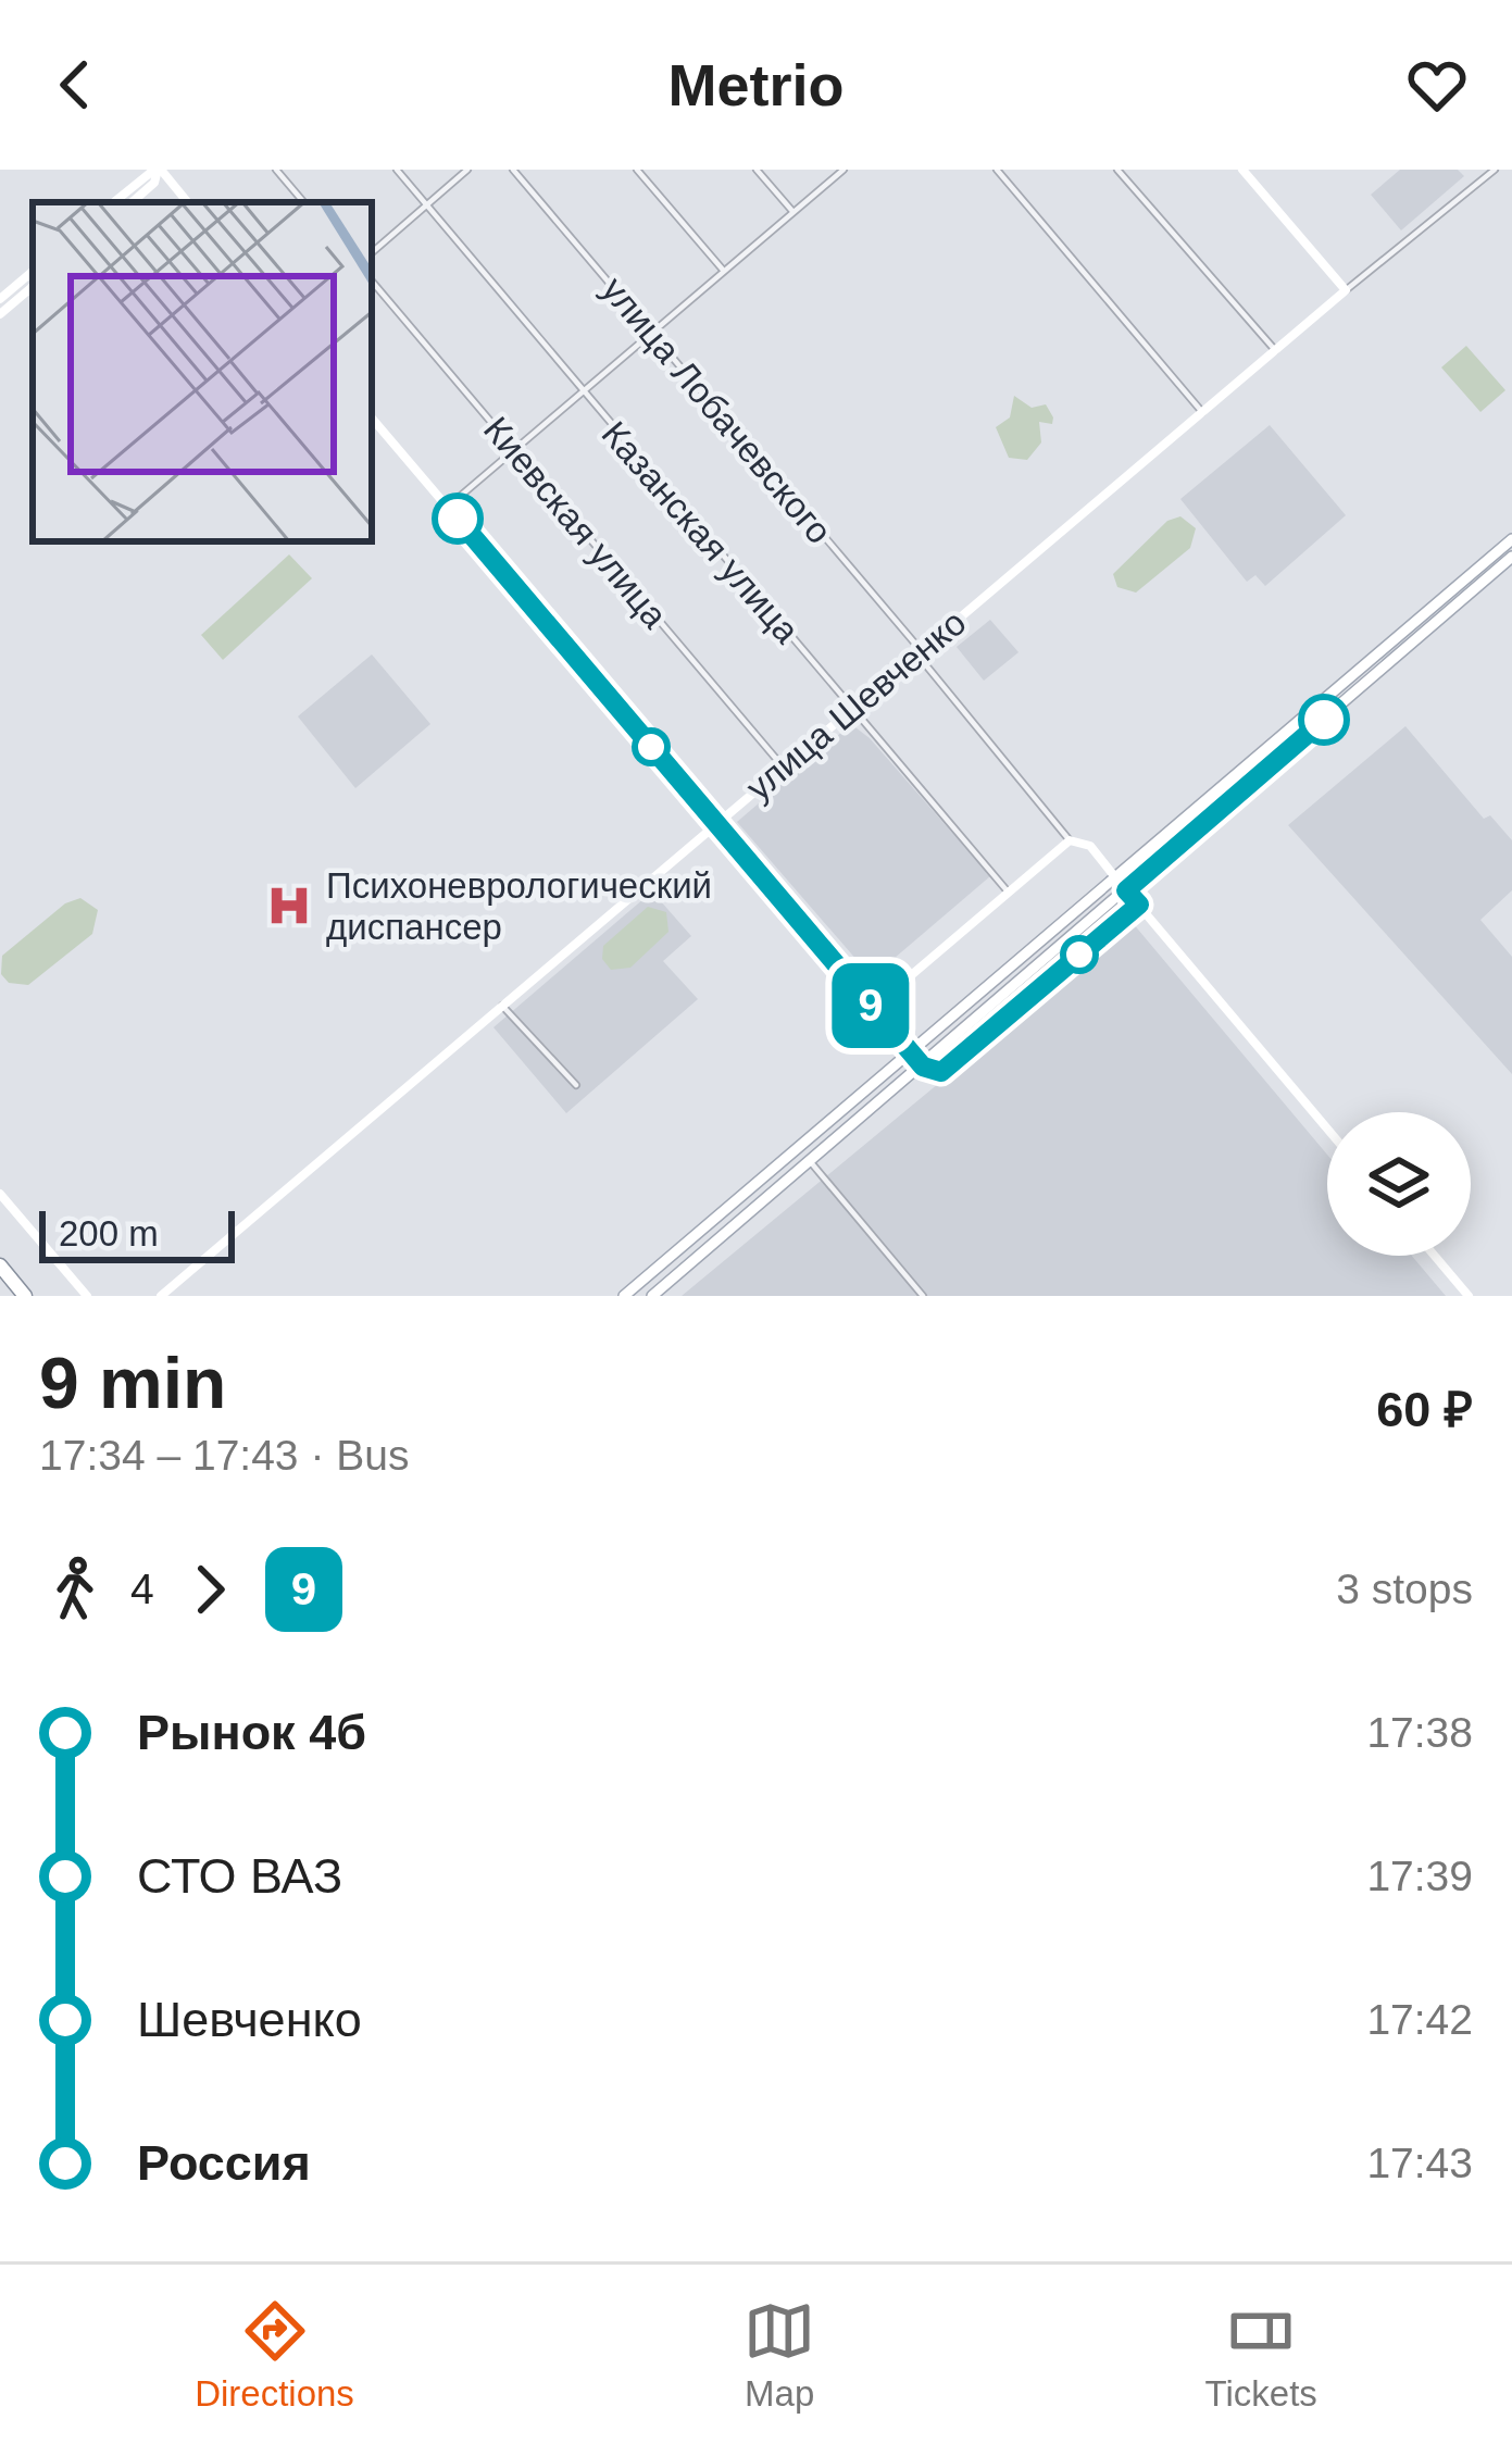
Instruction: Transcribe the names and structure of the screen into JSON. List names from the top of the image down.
{
  "streets": {
    "main road": ["улица Шевченко"],
    "street": ["улица Лобачевского", "Киевская улица", "Казанская улица"]
  },
  "crossings": [
    ["улица Лобачевского", "улица Шевченко"],
    ["Киевская улица", "улица Шевченко"],
    ["Казанская улица", "улица Шевченко"]
  ],
  "places": {
    "hospital": ["Психоневрологический диспансер"]
  },
  "lines": ["bus line 9"],
  "scale_bar": "200 m",
  "page": {
    "header": "Metrio",
    "on_map": "9",
    "scale": "200 m",
    "heading": ["9 min", "17:34 – 17:43 · Bus", "60 ₽"],
    "legs": ["4", "9", "3 stops"],
    "list": [
      {
        "name": "Рынок 4б",
        "value": "17:38"
      },
      {
        "name": "СТО ВАЗ",
        "value": "17:39"
      },
      {
        "name": "Шевченко",
        "value": "17:42"
      },
      {
        "name": "Россия",
        "value": "17:43"
      }
    ],
    "tabs": ["Directions", "Map", "Tickets"]
  }
}
